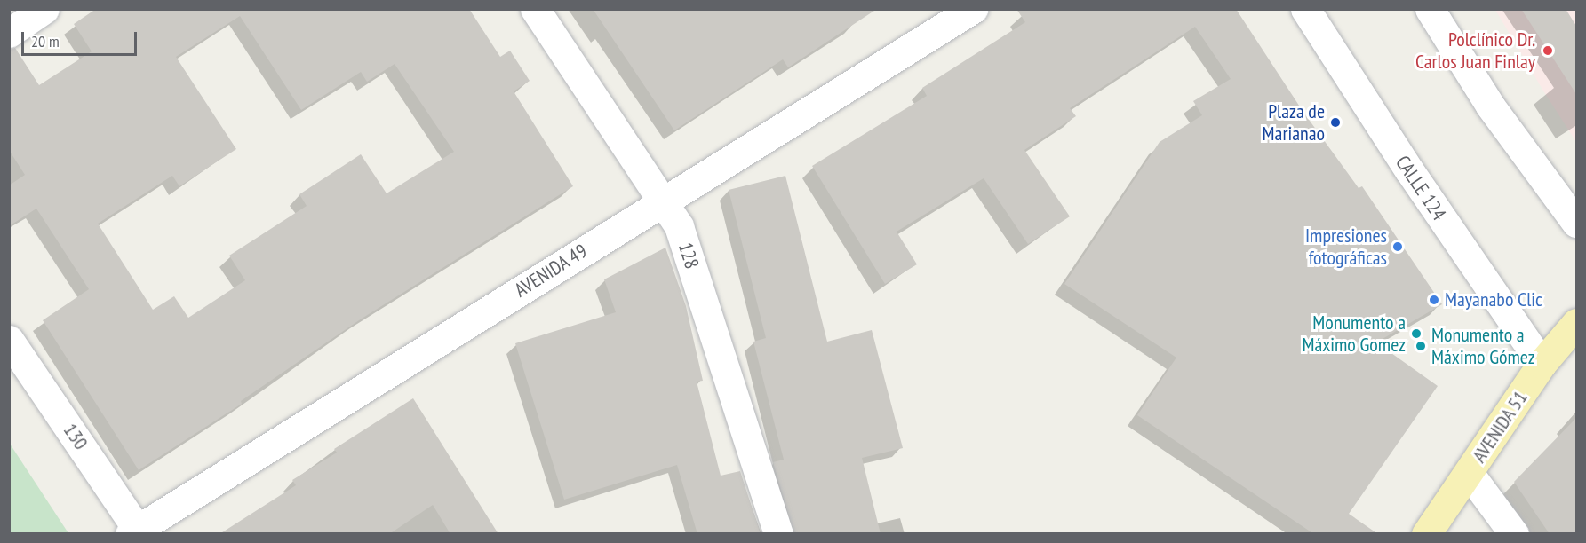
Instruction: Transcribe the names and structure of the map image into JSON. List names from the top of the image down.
{
  "streets": {
    "main road": ["AVENIDA 51"],
    "street": [
      "CALLE 124",
      "128",
      "AVENIDA 49",
      "130"
    ]
  },
  "crossings": [
    ["CALLE 124", "AVENIDA 51"],
    ["128", "AVENIDA 49"],
    ["AVENIDA 49", "130"]
  ],
  "places": [
    "Polclínico Dr. Carlos Juan Finlay",
    "Plaza de Marianao",
    "Impresiones fotográficas",
    "Mayanabo Clic",
    "Monumento a Máximo Gomez",
    "Monumento a Máximo Gómez"
  ],
  "scale_bar": "20 m"
}
